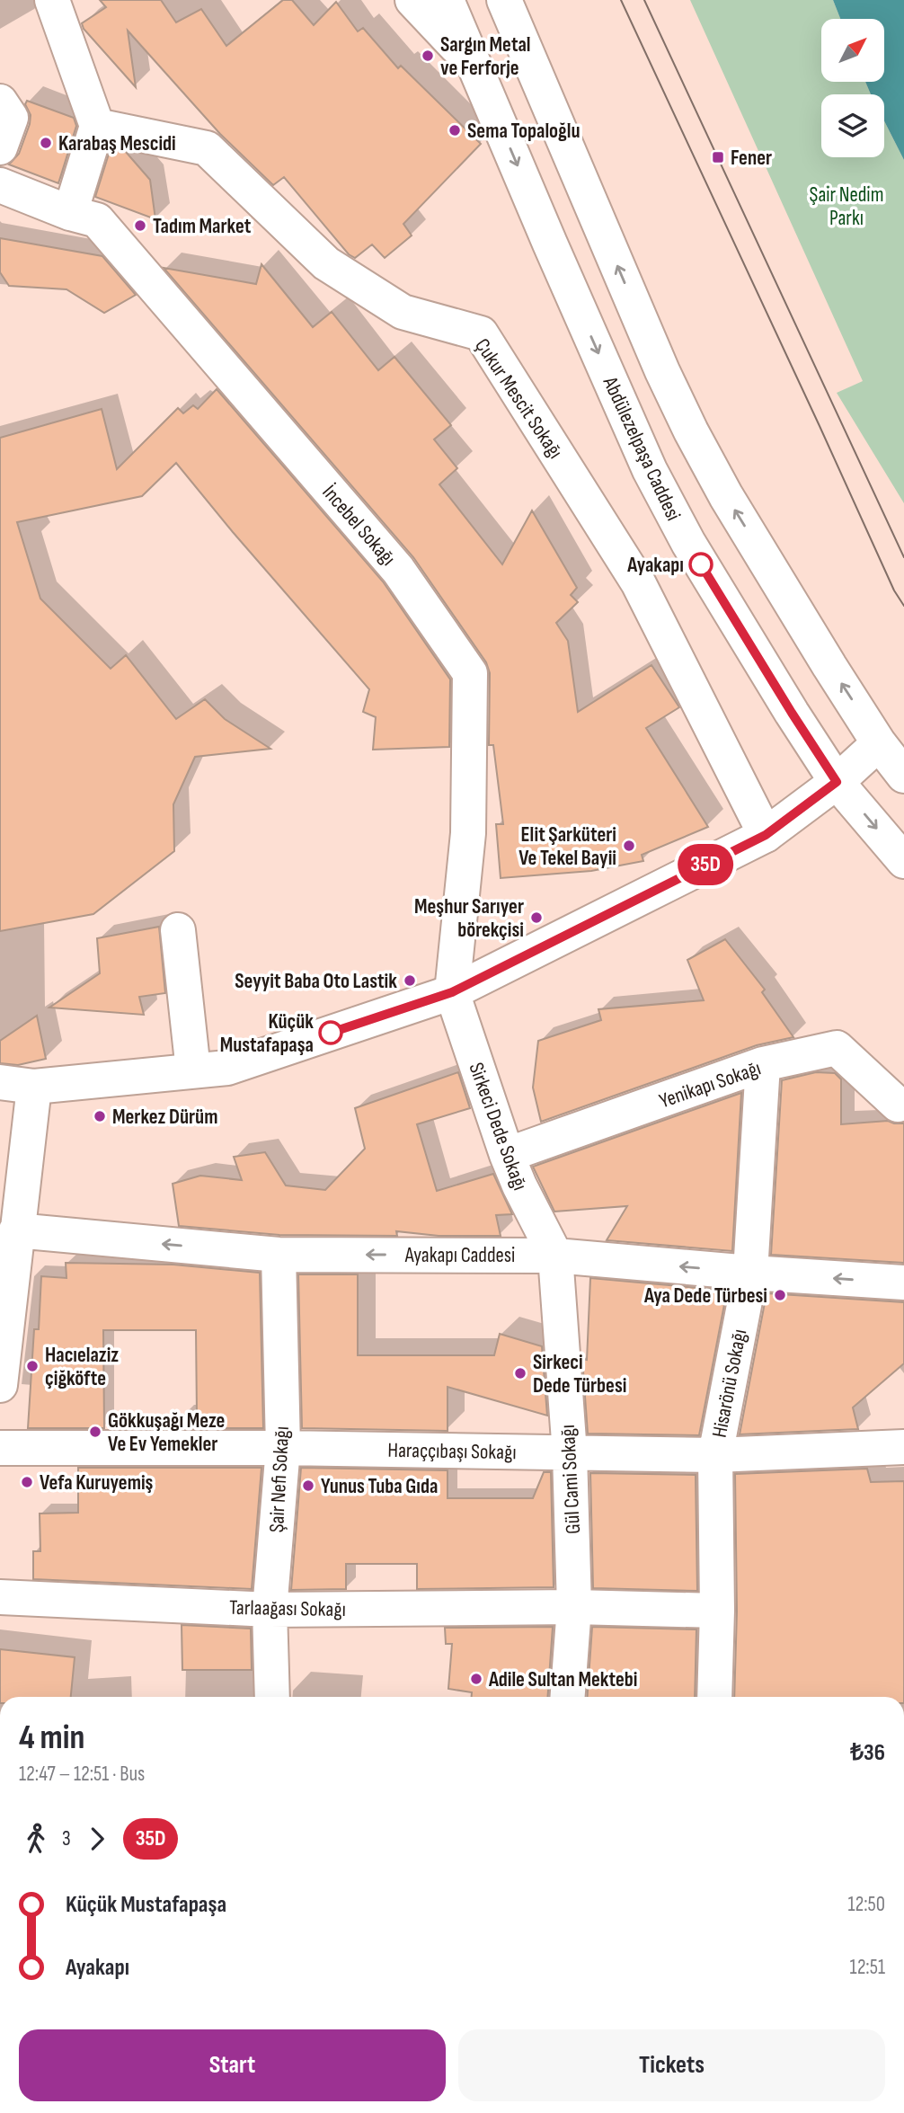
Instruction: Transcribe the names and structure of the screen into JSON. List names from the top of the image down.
{
  "streets": {
    "street": [
      "Çukur Mescit Sokağı",
      "Abdülezelpaşa Caddesi",
      "İncebel Sokağı",
      "Yenikapı Sokağı",
      "Sirkeci Dede Sokağı",
      "Ayakapı Caddesi",
      "Hisarönü Sokağı",
      "Haraççıbaşı Sokağı",
      "Şair Nefi Sokağı",
      "Gül Cami Sokağı",
      "Tarlaağası Sokağı"
    ]
  },
  "crossings": [
    ["İncebel Sokağı", "Sirkeci Dede Sokağı"],
    ["Yenikapı Sokağı", "Sirkeci Dede Sokağı"],
    ["Yenikapı Sokağı", "Hisarönü Sokağı"],
    ["Sirkeci Dede Sokağı", "Ayakapı Caddesi"],
    ["Sirkeci Dede Sokağı", "Gül Cami Sokağı"],
    ["Ayakapı Caddesi", "Hisarönü Sokağı"],
    ["Ayakapı Caddesi", "Şair Nefi Sokağı"],
    ["Ayakapı Caddesi", "Gül Cami Sokağı"],
    ["Hisarönü Sokağı", "Haraççıbaşı Sokağı"],
    ["Hisarönü Sokağı", "Tarlaağası Sokağı"],
    ["Haraççıbaşı Sokağı", "Şair Nefi Sokağı"],
    ["Haraççıbaşı Sokağı", "Gül Cami Sokağı"],
    ["Şair Nefi Sokağı", "Tarlaağası Sokağı"],
    ["Gül Cami Sokağı", "Tarlaağası Sokağı"]
  ],
  "parks": ["Şair Nedim Parkı"],
  "places": {
    "other": [
      "Sargın Metal ve Ferforje",
      "Sema Topaloğlu",
      "Karabaş Mescidi",
      "Tadım Market",
      "Ayakapı",
      "Elit Şarküteri Ve Tekel Bayii",
      "Meşhur Sarıyer börekçisi",
      "Seyyit Baba Oto Lastik",
      "Küçük Mustafapaşa",
      "Merkez Dürüm",
      "Aya Dede Türbesi",
      "Hacıelaziz çiğköfte",
      "Sirkeci Dede Türbesi",
      "Gökkuşağı Meze Ve Ev Yemekler",
      "Vefa Kuruyemiş",
      "Yunus Tuba Gıda",
      "Adile Sultan Mektebi"
    ],
    "transit": ["Fener"]
  },
  "lines": ["bus line 35D"],
  "north": "top right",
  "page": {
    "on_map": "35D",
    "heading": ["4 min", "12:47 – 12:51 · Bus", "₺36"],
    "legs": ["3", "35D"],
    "list": [
      {
        "name": "Küçük Mustafapaşa",
        "value": "12:50"
      },
      {
        "name": "Ayakapı",
        "value": "12:51"
      }
    ],
    "buttons": ["Start", "Tickets"]
  }
}
